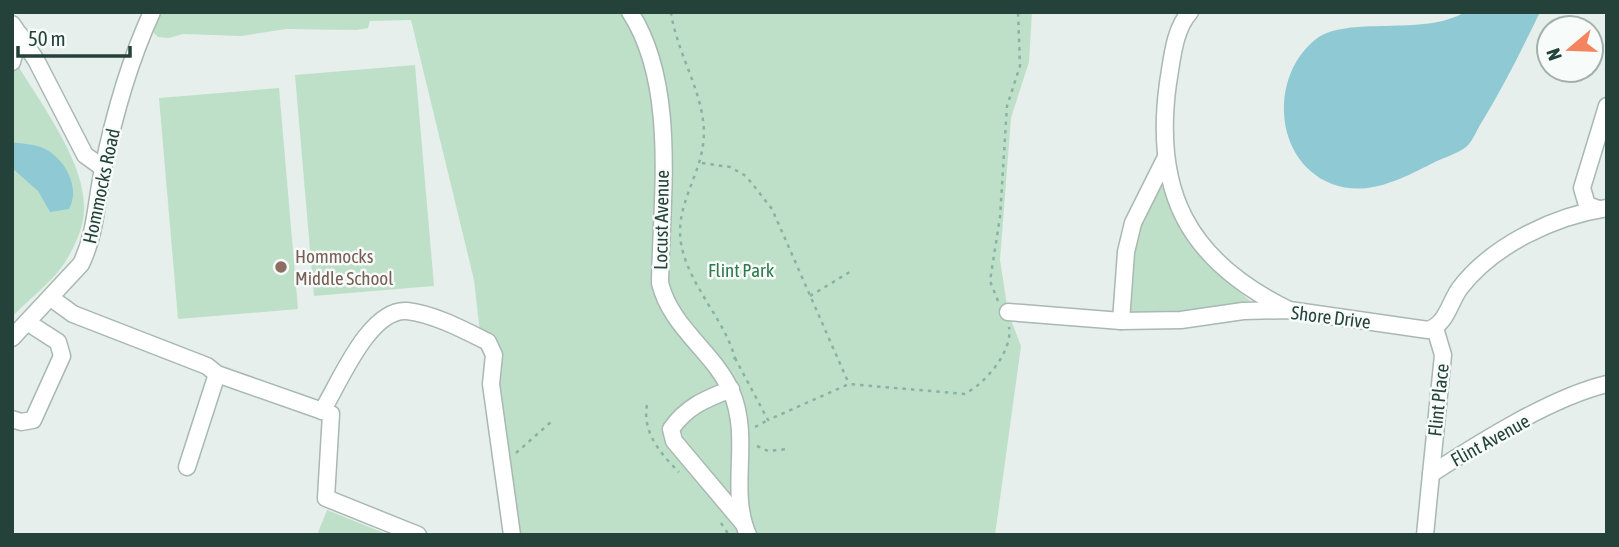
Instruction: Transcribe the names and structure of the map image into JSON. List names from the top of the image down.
{
  "streets": {
    "street": [
      "Hommocks Road",
      "Locust Avenue",
      "Shore Drive",
      "Flint Place",
      "Flint Avenue"
    ]
  },
  "crossings": [
    ["Shore Drive", "Flint Place"],
    ["Flint Place", "Flint Avenue"]
  ],
  "parks": ["Flint Park"],
  "places": ["Hommocks Middle School"],
  "scale_bar": "50 m",
  "north": "left"
}
